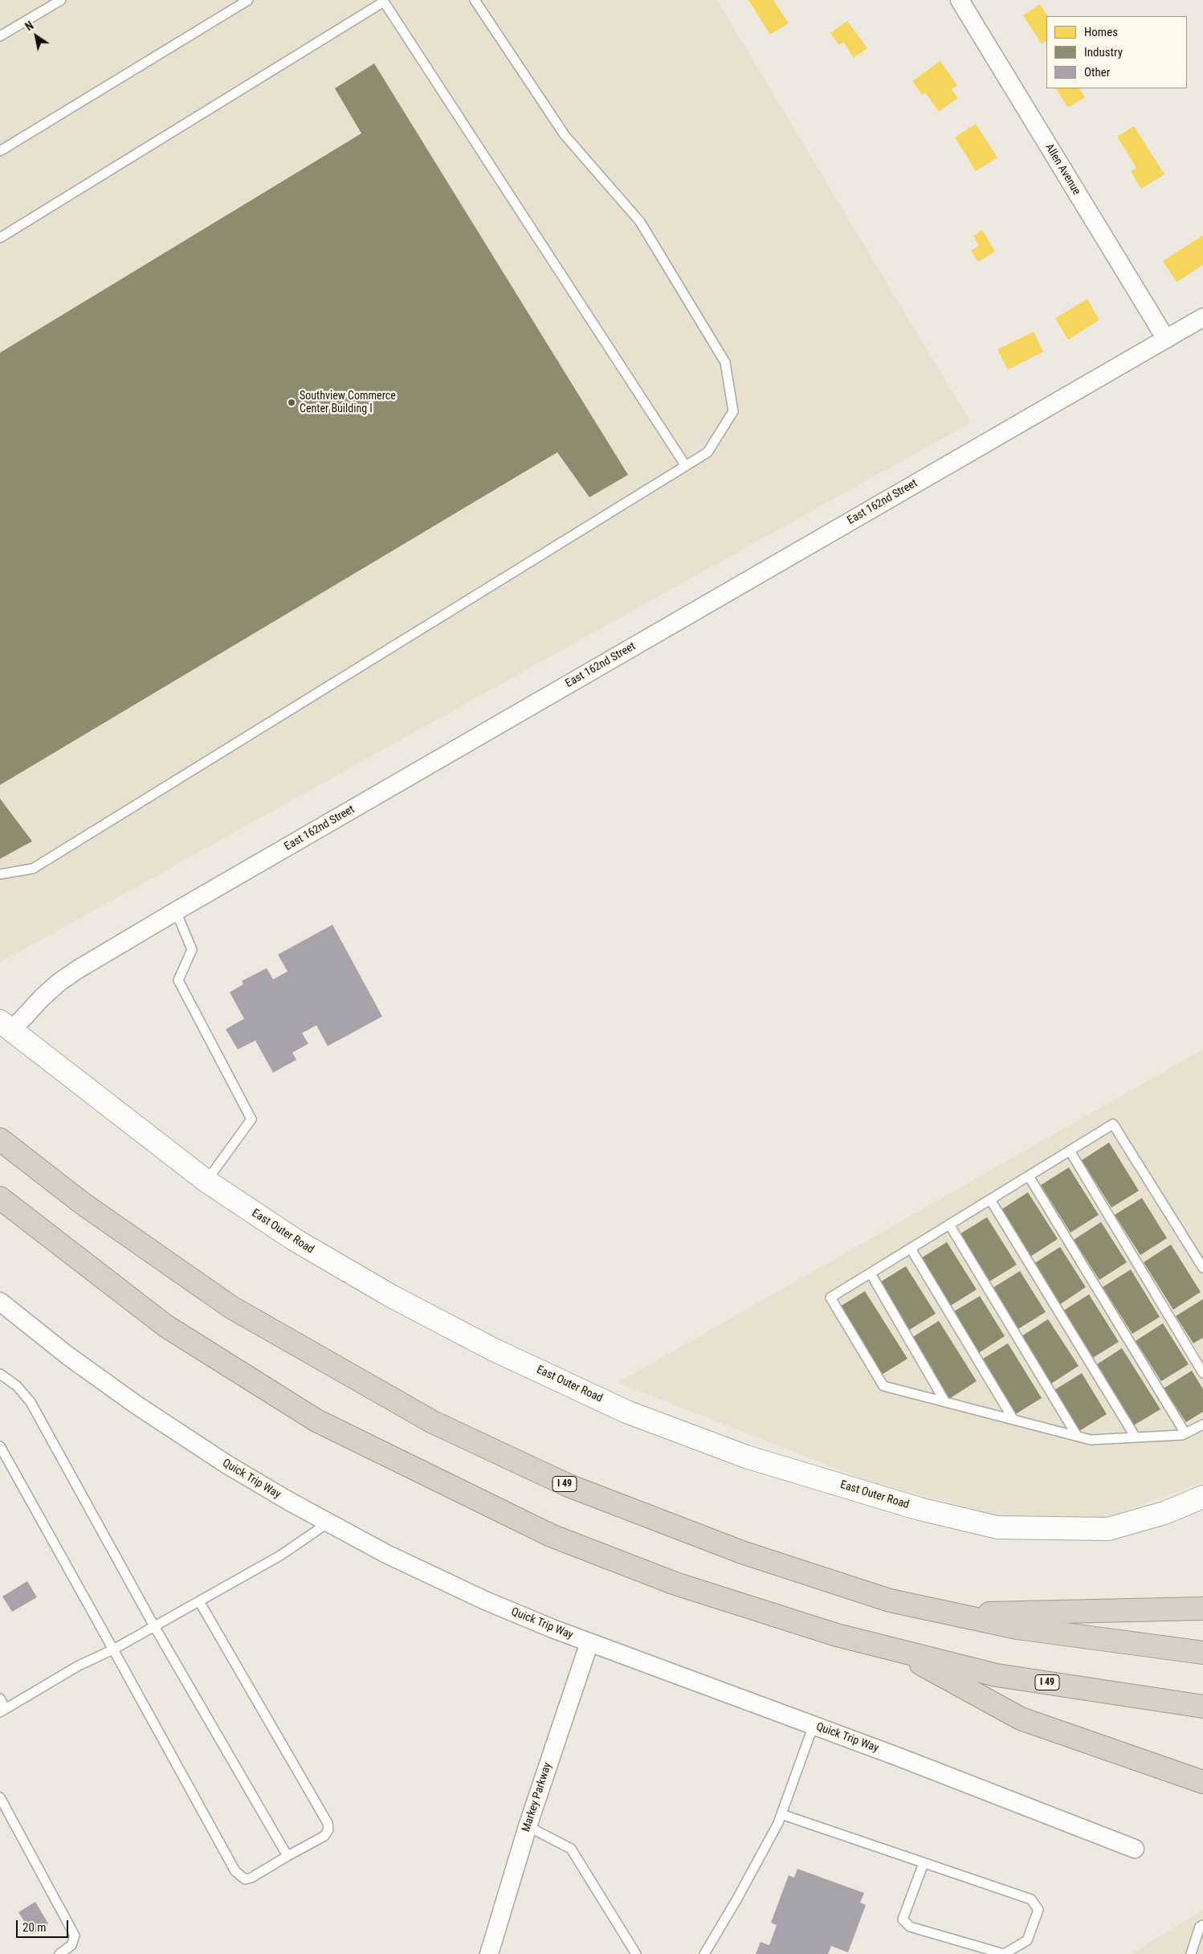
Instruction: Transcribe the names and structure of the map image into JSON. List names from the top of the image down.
{
  "streets": {
    "highway": ["I 49"],
    "street": [
      "Allen Avenue",
      "East 162nd Street",
      "East Outer Road",
      "Quick Trip Way",
      "Markey Parkway"
    ]
  },
  "crossings": [
    ["Allen Avenue", "East 162nd Street"],
    ["East 162nd Street", "East Outer Road"],
    ["Quick Trip Way", "Markey Parkway"]
  ],
  "places": ["Southview Commerce Center Building I"],
  "legend": ["Homes", "Industry", "Other"],
  "scale_bar": "20 m",
  "north": "top left"
}
